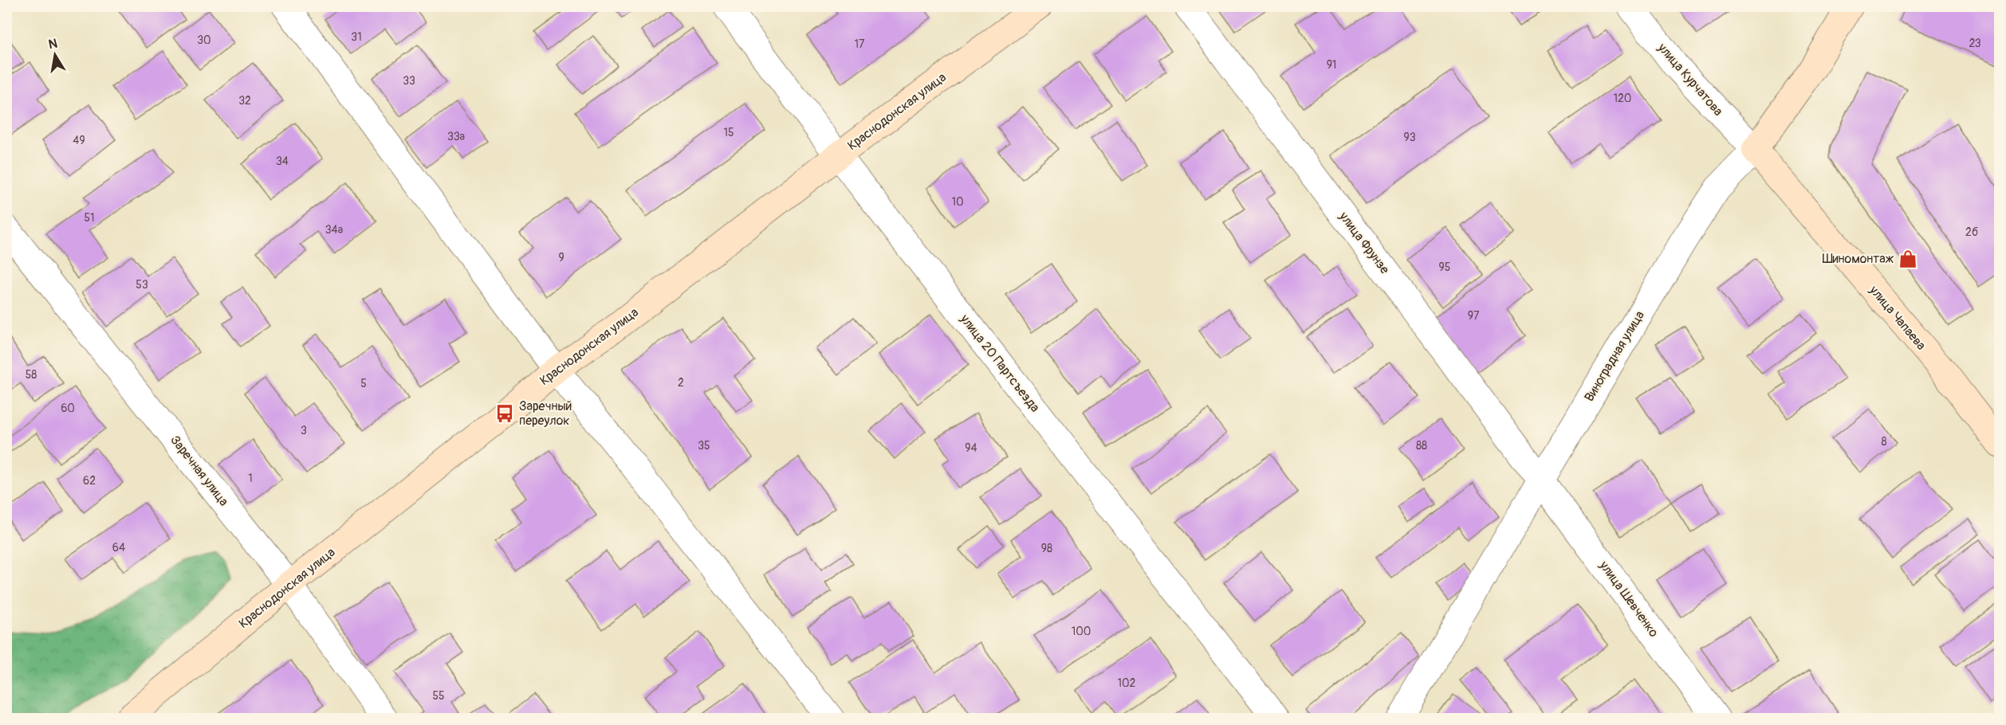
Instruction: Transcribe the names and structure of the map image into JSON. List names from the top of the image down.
{
  "streets": {
    "street": [
      "улица Курчатова",
      "Краснодонская улица",
      "улица Фрунзе",
      "улица Чапаева",
      "Виноградная улица",
      "улица 20 Партсъезда",
      "Заречная улица",
      "улица Шевченко"
    ]
  },
  "crossings": [
    ["улица Курчатова", "улица Чапаева"],
    ["улица Курчатова", "Виноградная улица"],
    ["Краснодонская улица", "улица 20 Партсъезда"],
    ["Краснодонская улица", "Заречная улица"],
    ["улица Фрунзе", "Виноградная улица"],
    ["улица Фрунзе", "улица Шевченко"],
    ["улица Чапаева", "Виноградная улица"],
    ["Виноградная улица", "улица Шевченко"]
  ],
  "places": {
    "shop": ["Шиномонтаж"],
    "bus stop": ["Заречный переулок"]
  },
  "house_numbers": [
    "31",
    "30",
    "23",
    "17",
    "91",
    "33",
    "120",
    "32",
    "15",
    "33а",
    "93",
    "49",
    "34",
    "10",
    "51",
    "34а",
    "2б",
    "9",
    "95",
    "53",
    "97",
    "58",
    "2",
    "5",
    "60",
    "3",
    "8",
    "35",
    "88",
    "94",
    "1",
    "62",
    "64",
    "98",
    "100",
    "102",
    "55"
  ],
  "north": "top"
}
